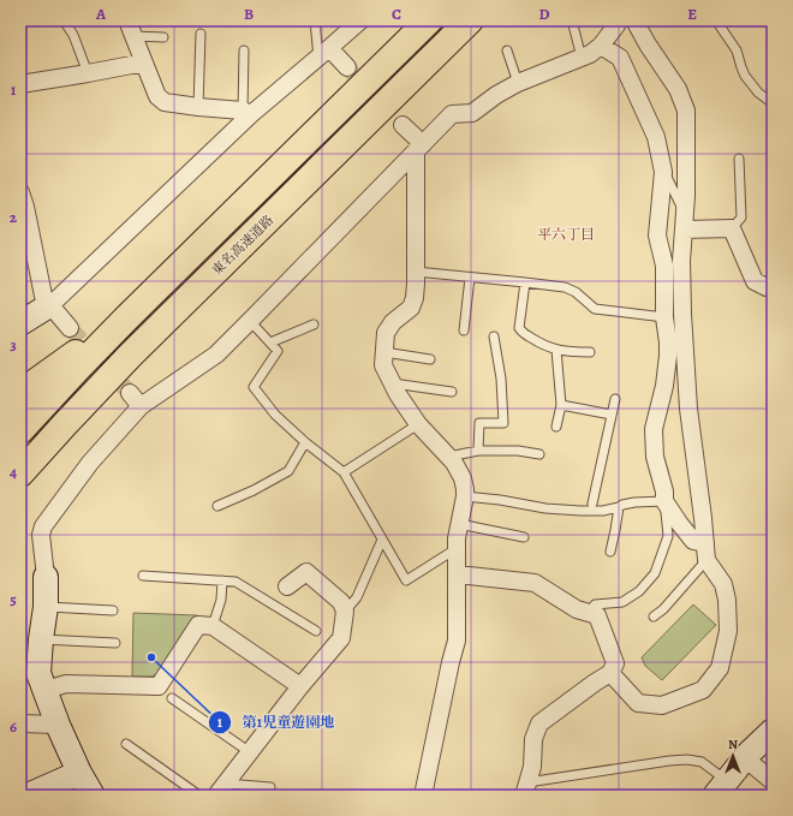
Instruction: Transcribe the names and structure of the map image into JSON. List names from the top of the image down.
{
  "streets": {
    "highway": ["東名高速道路"]
  },
  "districts": ["平六丁目"],
  "places": ["第1児童遊園地"],
  "north": "top",
  "grid": {
    "columns": [
      "A",
      "B",
      "C",
      "D",
      "E"
    ],
    "rows": [
      "1",
      "2",
      "3",
      "4",
      "5",
      "6"
    ]
  }
}
